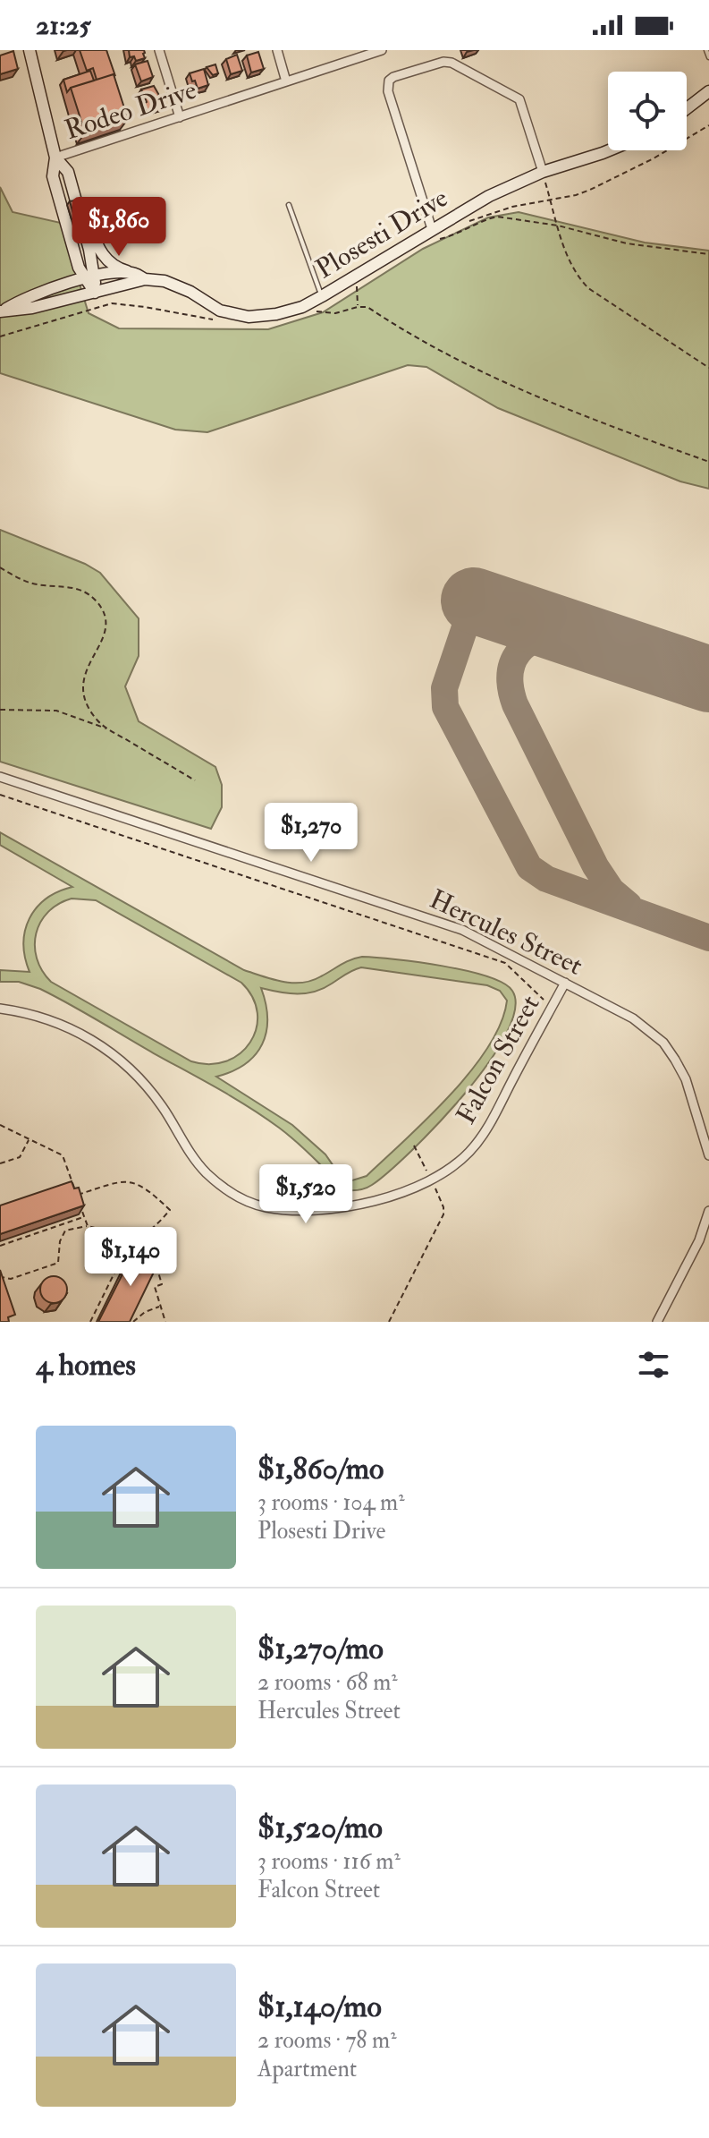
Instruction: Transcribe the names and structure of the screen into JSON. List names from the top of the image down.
{
  "streets": {
    "street": [
      "Rodeo Drive",
      "Plosesti Drive",
      "Hercules Street",
      "Falcon Street"
    ]
  },
  "crossings": [
    ["Hercules Street", "Falcon Street"]
  ],
  "page": {
    "status": "21:25",
    "price": [
      "$1,860",
      "$1,270",
      "$1,520",
      "$1,140"
    ],
    "heading": "4 homes",
    "list": [
      {
        "name": "$1,860/mo",
        "note": "3 rooms · 104 m² · Plosesti Drive"
      },
      {
        "name": "$1,270/mo",
        "note": "2 rooms · 68 m² · Hercules Street"
      },
      {
        "name": "$1,520/mo",
        "note": "3 rooms · 116 m² · Falcon Street"
      },
      {
        "name": "$1,140/mo",
        "note": "2 rooms · 78 m² · Apartment"
      }
    ]
  }
}
